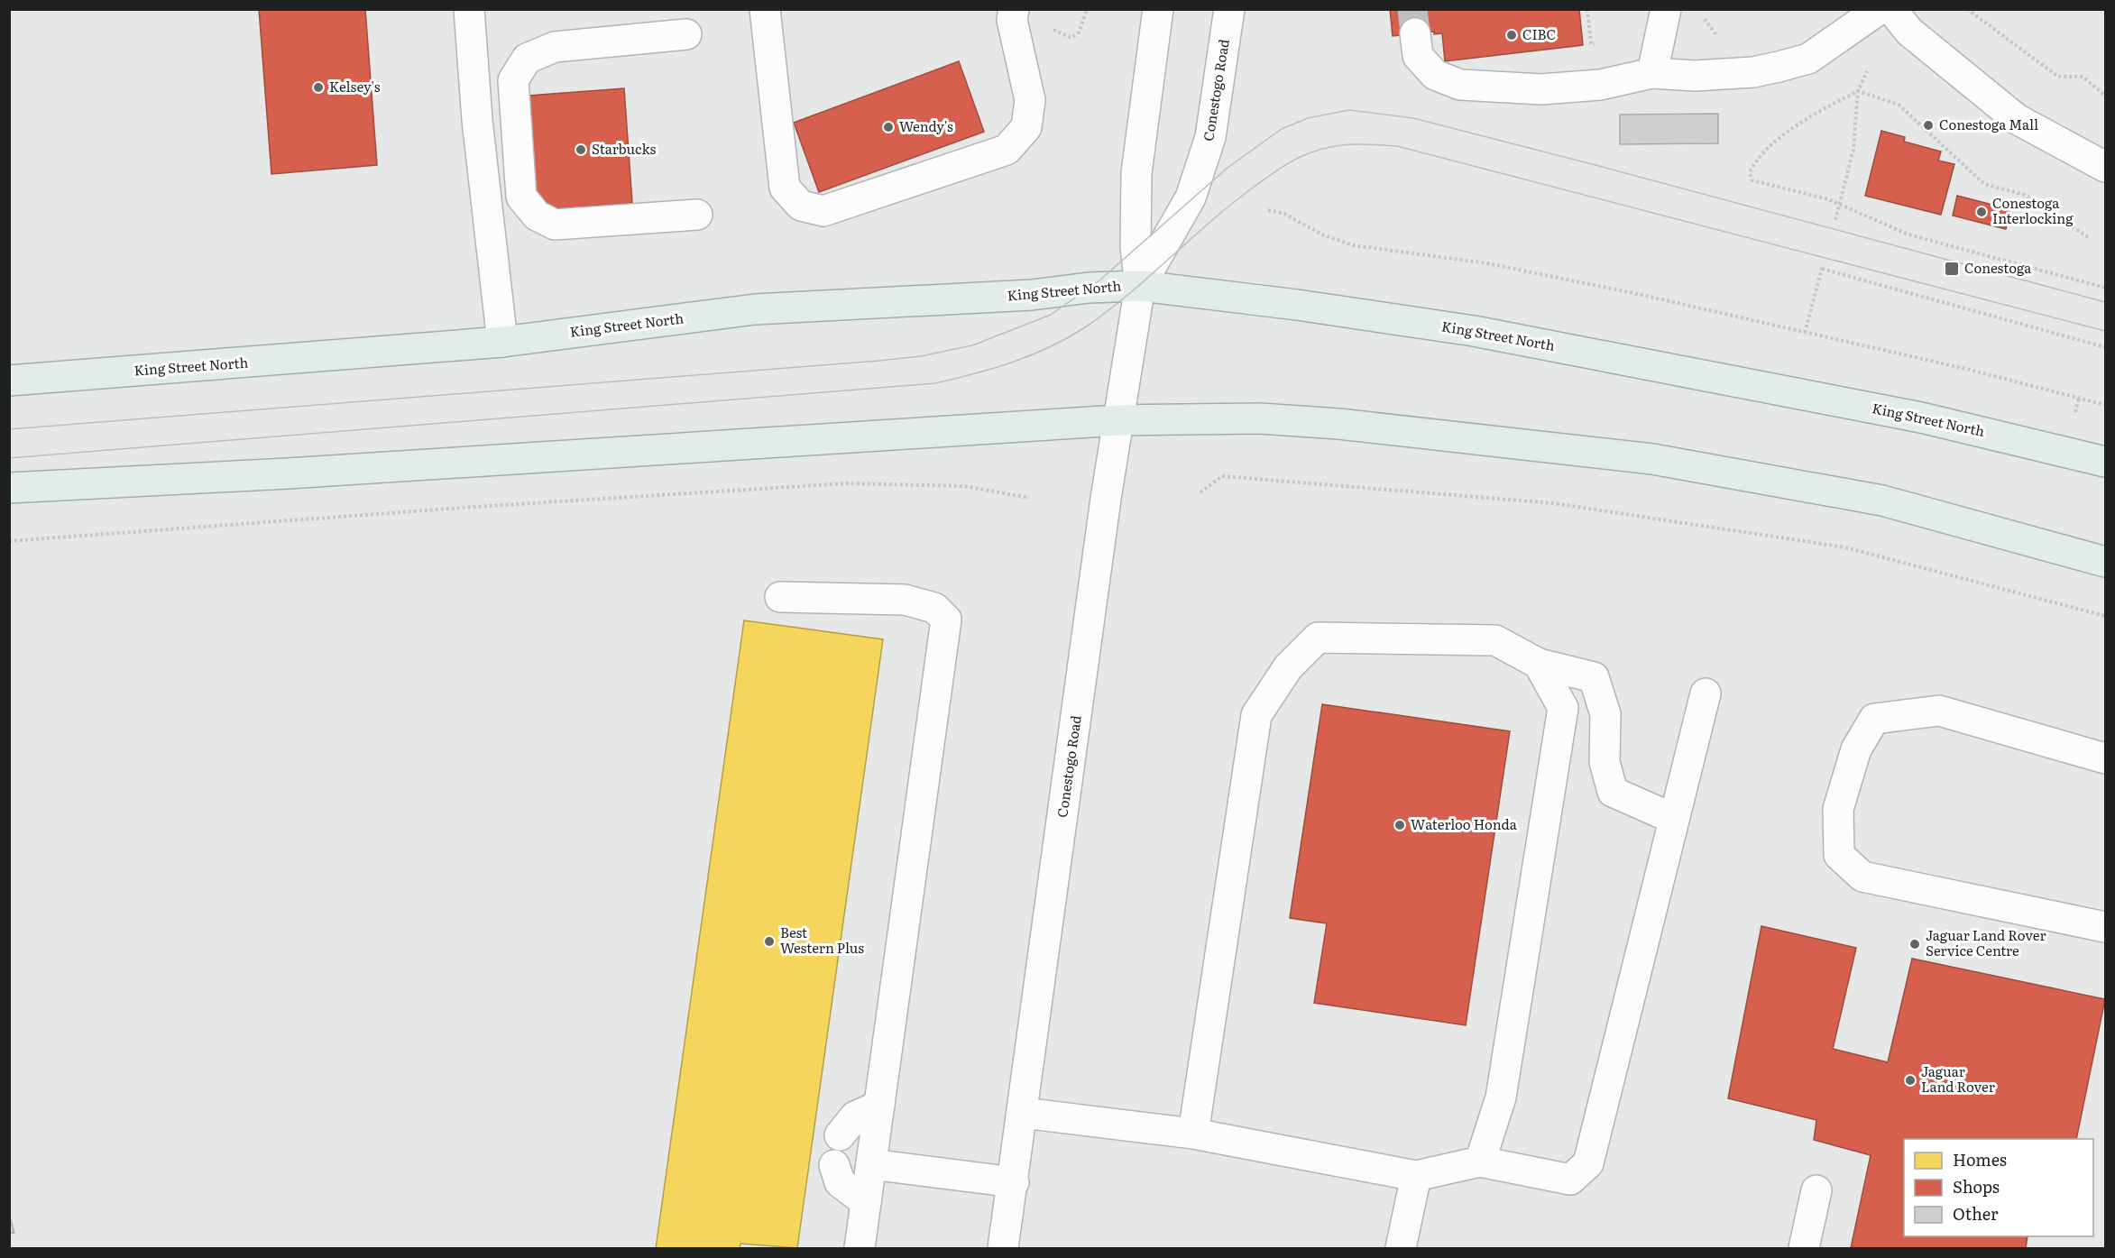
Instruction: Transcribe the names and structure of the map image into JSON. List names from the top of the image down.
{
  "streets": {
    "main road": ["King Street North"],
    "street": ["Conestogo Road"]
  },
  "crossings": [
    ["Conestogo Road", "King Street North"]
  ],
  "places": {
    "other": [
      "CIBC",
      "Kelsey's",
      "Conestoga Mall",
      "Wendy's",
      "Starbucks",
      "Conestoga Interlocking",
      "Waterloo Honda",
      "Best Western Plus",
      "Jaguar Land Rover Service Centre",
      "Jaguar Land Rover"
    ],
    "transit": ["Conestoga"]
  },
  "legend": ["Homes", "Shops", "Other"]
}
